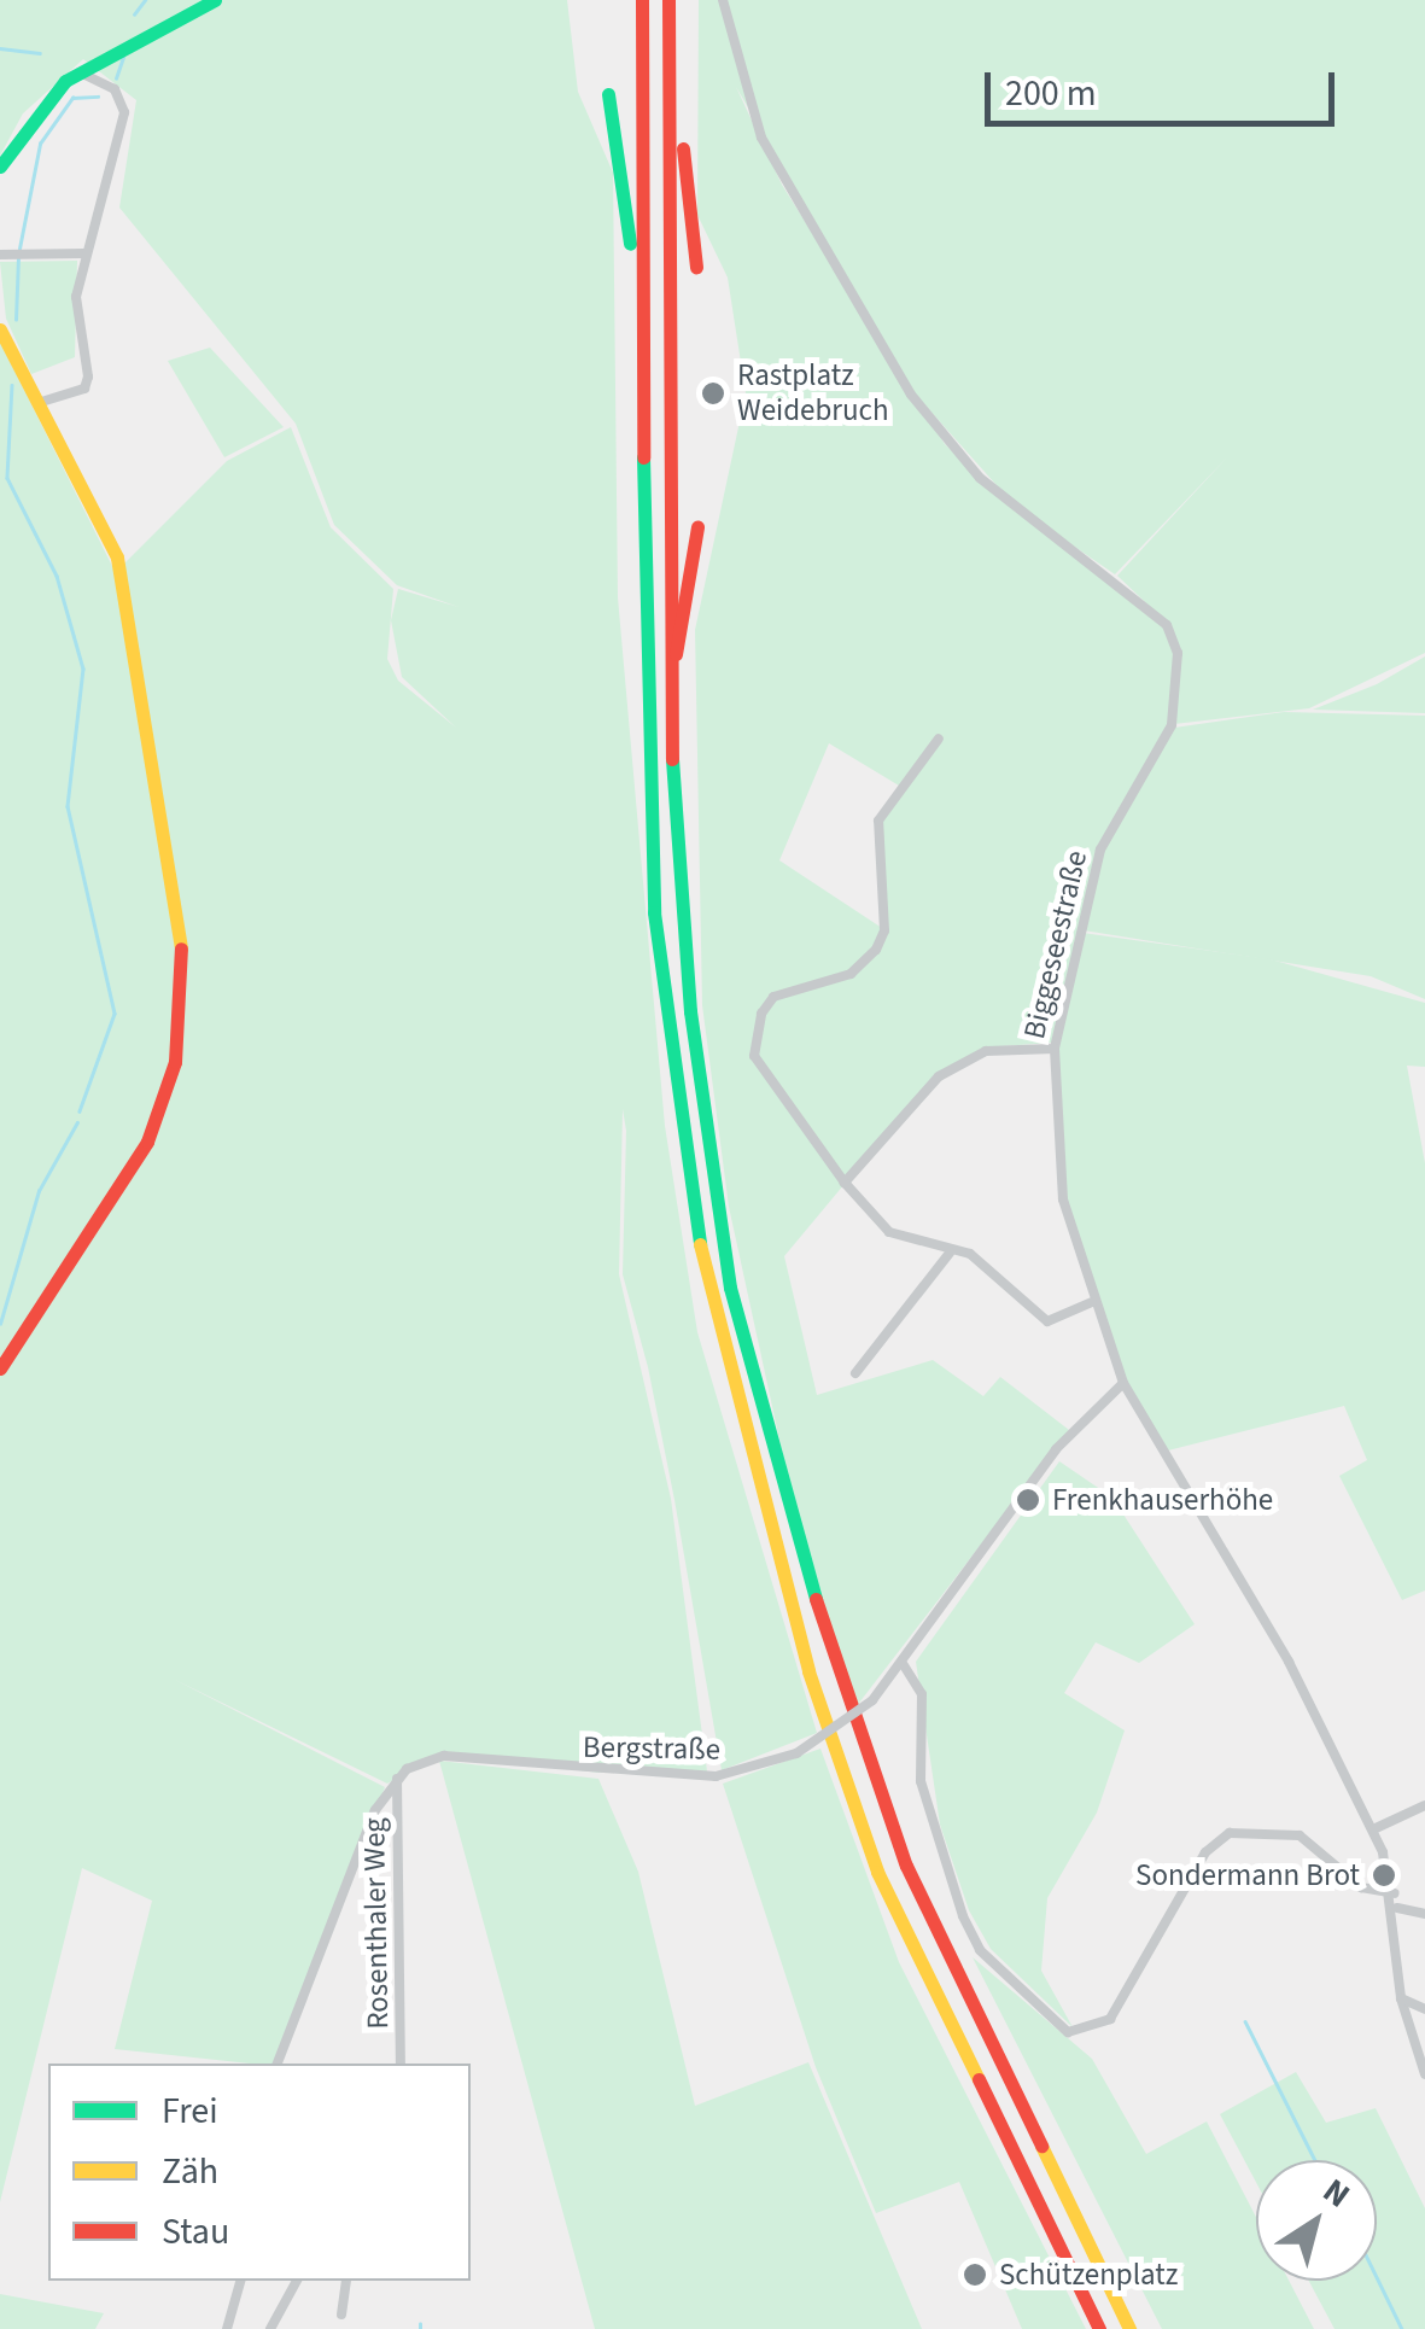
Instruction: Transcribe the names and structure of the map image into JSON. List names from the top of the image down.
{
  "streets": {
    "street": ["Biggeseestraße", "Bergstraße", "Rosenthaler Weg"]
  },
  "crossings": [
    ["Biggeseestraße", "Bergstraße"],
    ["Bergstraße", "Rosenthaler Weg"]
  ],
  "places": [
    "Rastplatz Weidebruch",
    "Frenkhauserhöhe",
    "Sondermann Brot",
    "Schützenplatz"
  ],
  "legend": ["Frei", "Zäh", "Stau"],
  "scale_bar": "200 m",
  "north": "top right"
}
